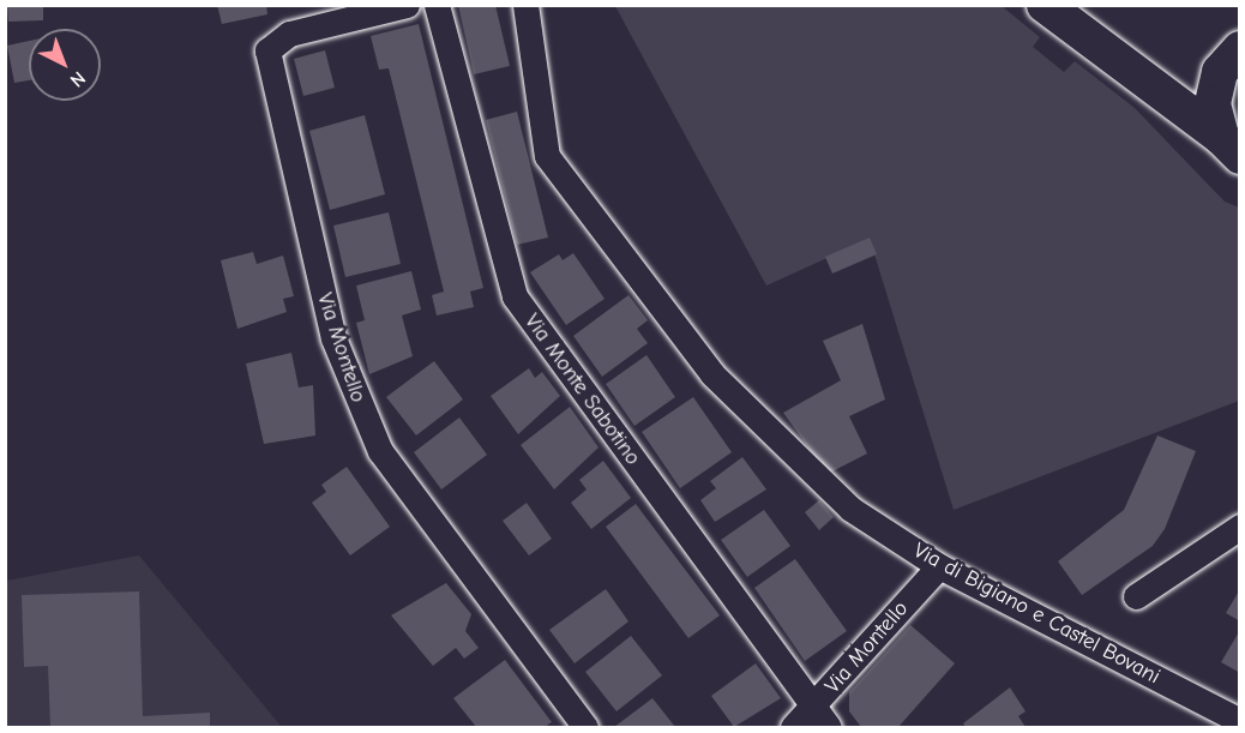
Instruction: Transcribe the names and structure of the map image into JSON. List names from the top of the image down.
{
  "streets": {
    "street": ["Via Montello", "Via Monte Sabotino", "Via di Bigiano e Castel Bovani"]
  },
  "crossings": [
    ["Via Montello", "Via Monte Sabotino"],
    ["Via Montello", "Via di Bigiano e Castel Bovani"]
  ],
  "north": "bottom right"
}
